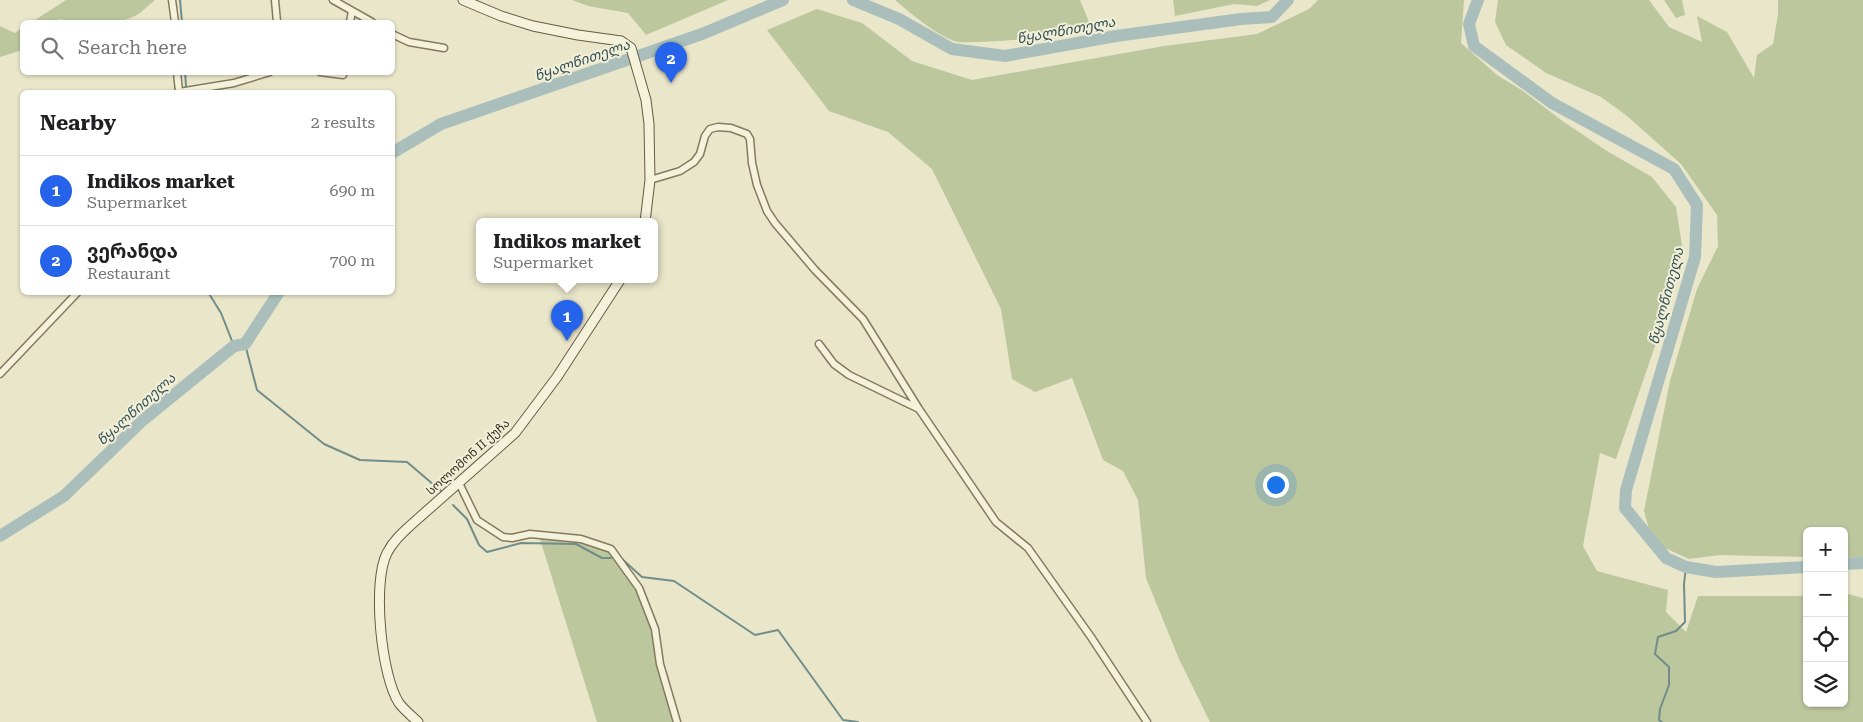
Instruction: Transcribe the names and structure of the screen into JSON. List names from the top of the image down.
{
  "streets": {
    "main road": ["სოლომონ II ქუჩა"]
  },
  "water": ["წყალწითელა"],
  "page": {
    "search": "Search here",
    "pins": ["2", "1"],
    "heading": ["Nearby", "2 results"],
    "list": [
      {
        "mark": "1",
        "name": "Indikos market",
        "note": "Supermarket",
        "value": "690 m"
      },
      {
        "mark": "2",
        "name": "ვერანდა",
        "note": "Restaurant",
        "value": "700 m"
      }
    ],
    "popup": ["Indikos market", "Supermarket"],
    "map_buttons": ["+", "−"]
  }
}
